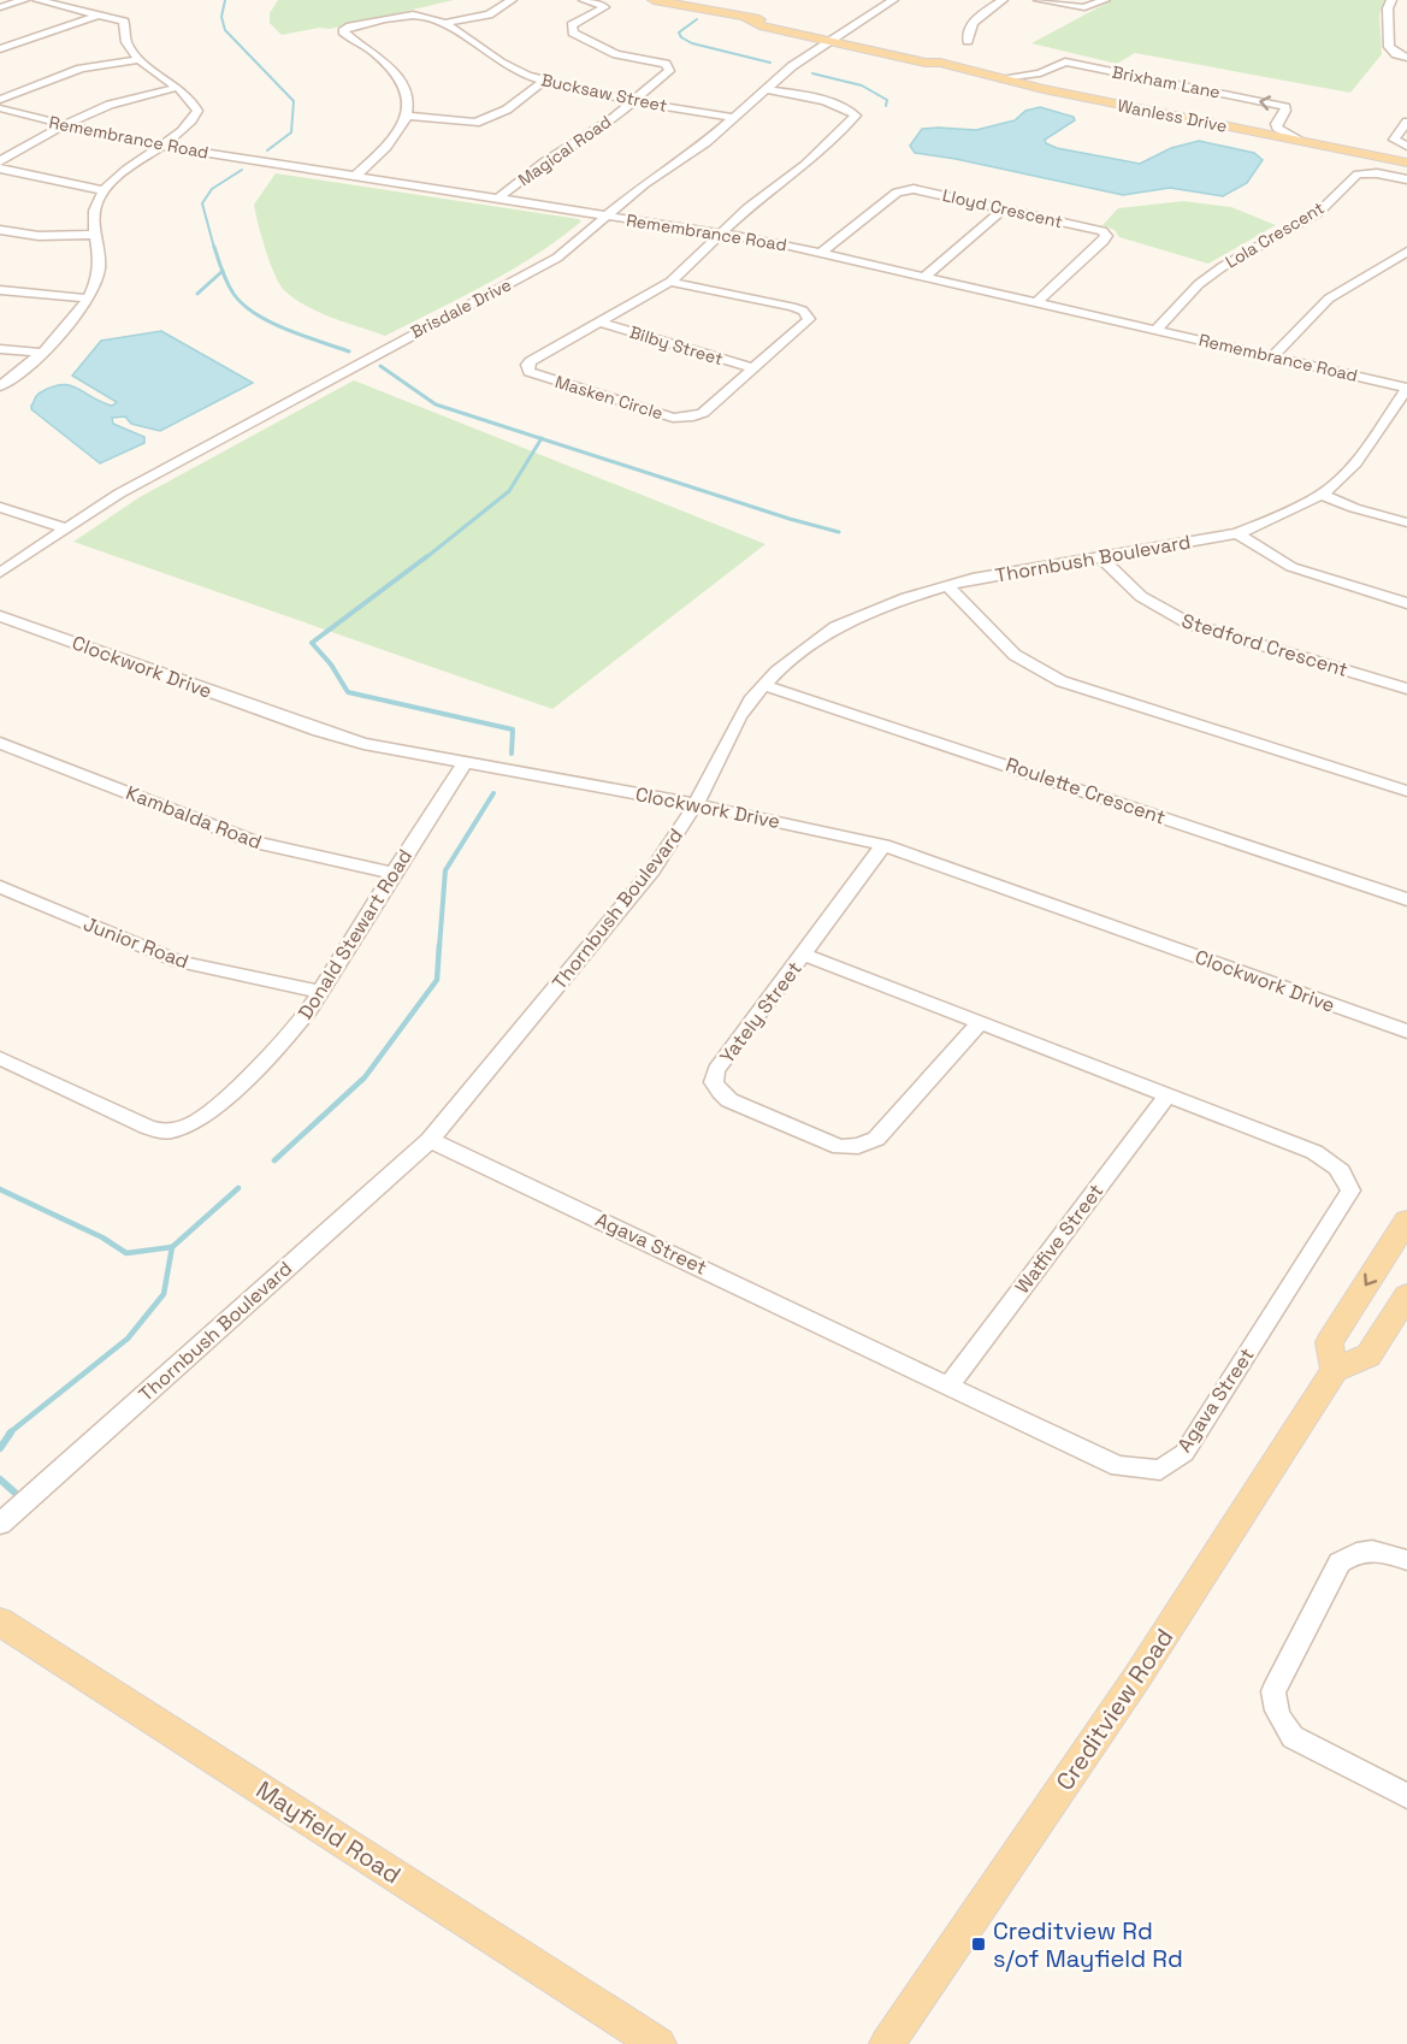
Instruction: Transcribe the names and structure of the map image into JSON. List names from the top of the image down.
{
  "streets": {
    "main road": ["Wanless Drive", "Creditview Road", "Mayfield Road"],
    "street": [
      "Brixham Lane",
      "Bucksaw Street",
      "Remembrance Road",
      "Magical Road",
      "Lloyd Crescent",
      "Lola Crescent",
      "Brisdale Drive",
      "Bilby Street",
      "Masken Circle",
      "Thornbush Boulevard",
      "Stedford Crescent",
      "Clockwork Drive",
      "Roulette Crescent",
      "Kambalda Road",
      "Donald Stewart Road",
      "Junior Road",
      "Yately Street",
      "Watfive Street",
      "Agava Street"
    ]
  },
  "crossings": [
    ["Brixham Lane", "Wanless Drive"],
    ["Bucksaw Street", "Magical Road"],
    ["Bucksaw Street", "Brisdale Drive"],
    ["Wanless Drive", "Brisdale Drive"],
    ["Remembrance Road", "Magical Road"],
    ["Remembrance Road", "Lloyd Crescent"],
    ["Remembrance Road", "Lola Crescent"],
    ["Remembrance Road", "Brisdale Drive"],
    ["Remembrance Road", "Masken Circle"],
    ["Remembrance Road", "Thornbush Boulevard"],
    ["Brisdale Drive", "Masken Circle"],
    ["Bilby Street", "Masken Circle"],
    ["Thornbush Boulevard", "Stedford Crescent"],
    ["Thornbush Boulevard", "Clockwork Drive"],
    ["Thornbush Boulevard", "Roulette Crescent"],
    ["Thornbush Boulevard", "Agava Street"],
    ["Clockwork Drive", "Donald Stewart Road"],
    ["Clockwork Drive", "Yately Street"],
    ["Kambalda Road", "Donald Stewart Road"],
    ["Donald Stewart Road", "Junior Road"],
    ["Yately Street", "Agava Street"],
    ["Watfive Street", "Agava Street"]
  ],
  "one_way": ["Brixham Lane"],
  "places": {
    "transit": ["Creditview Rd s/of Mayfield Rd"]
  }
}
